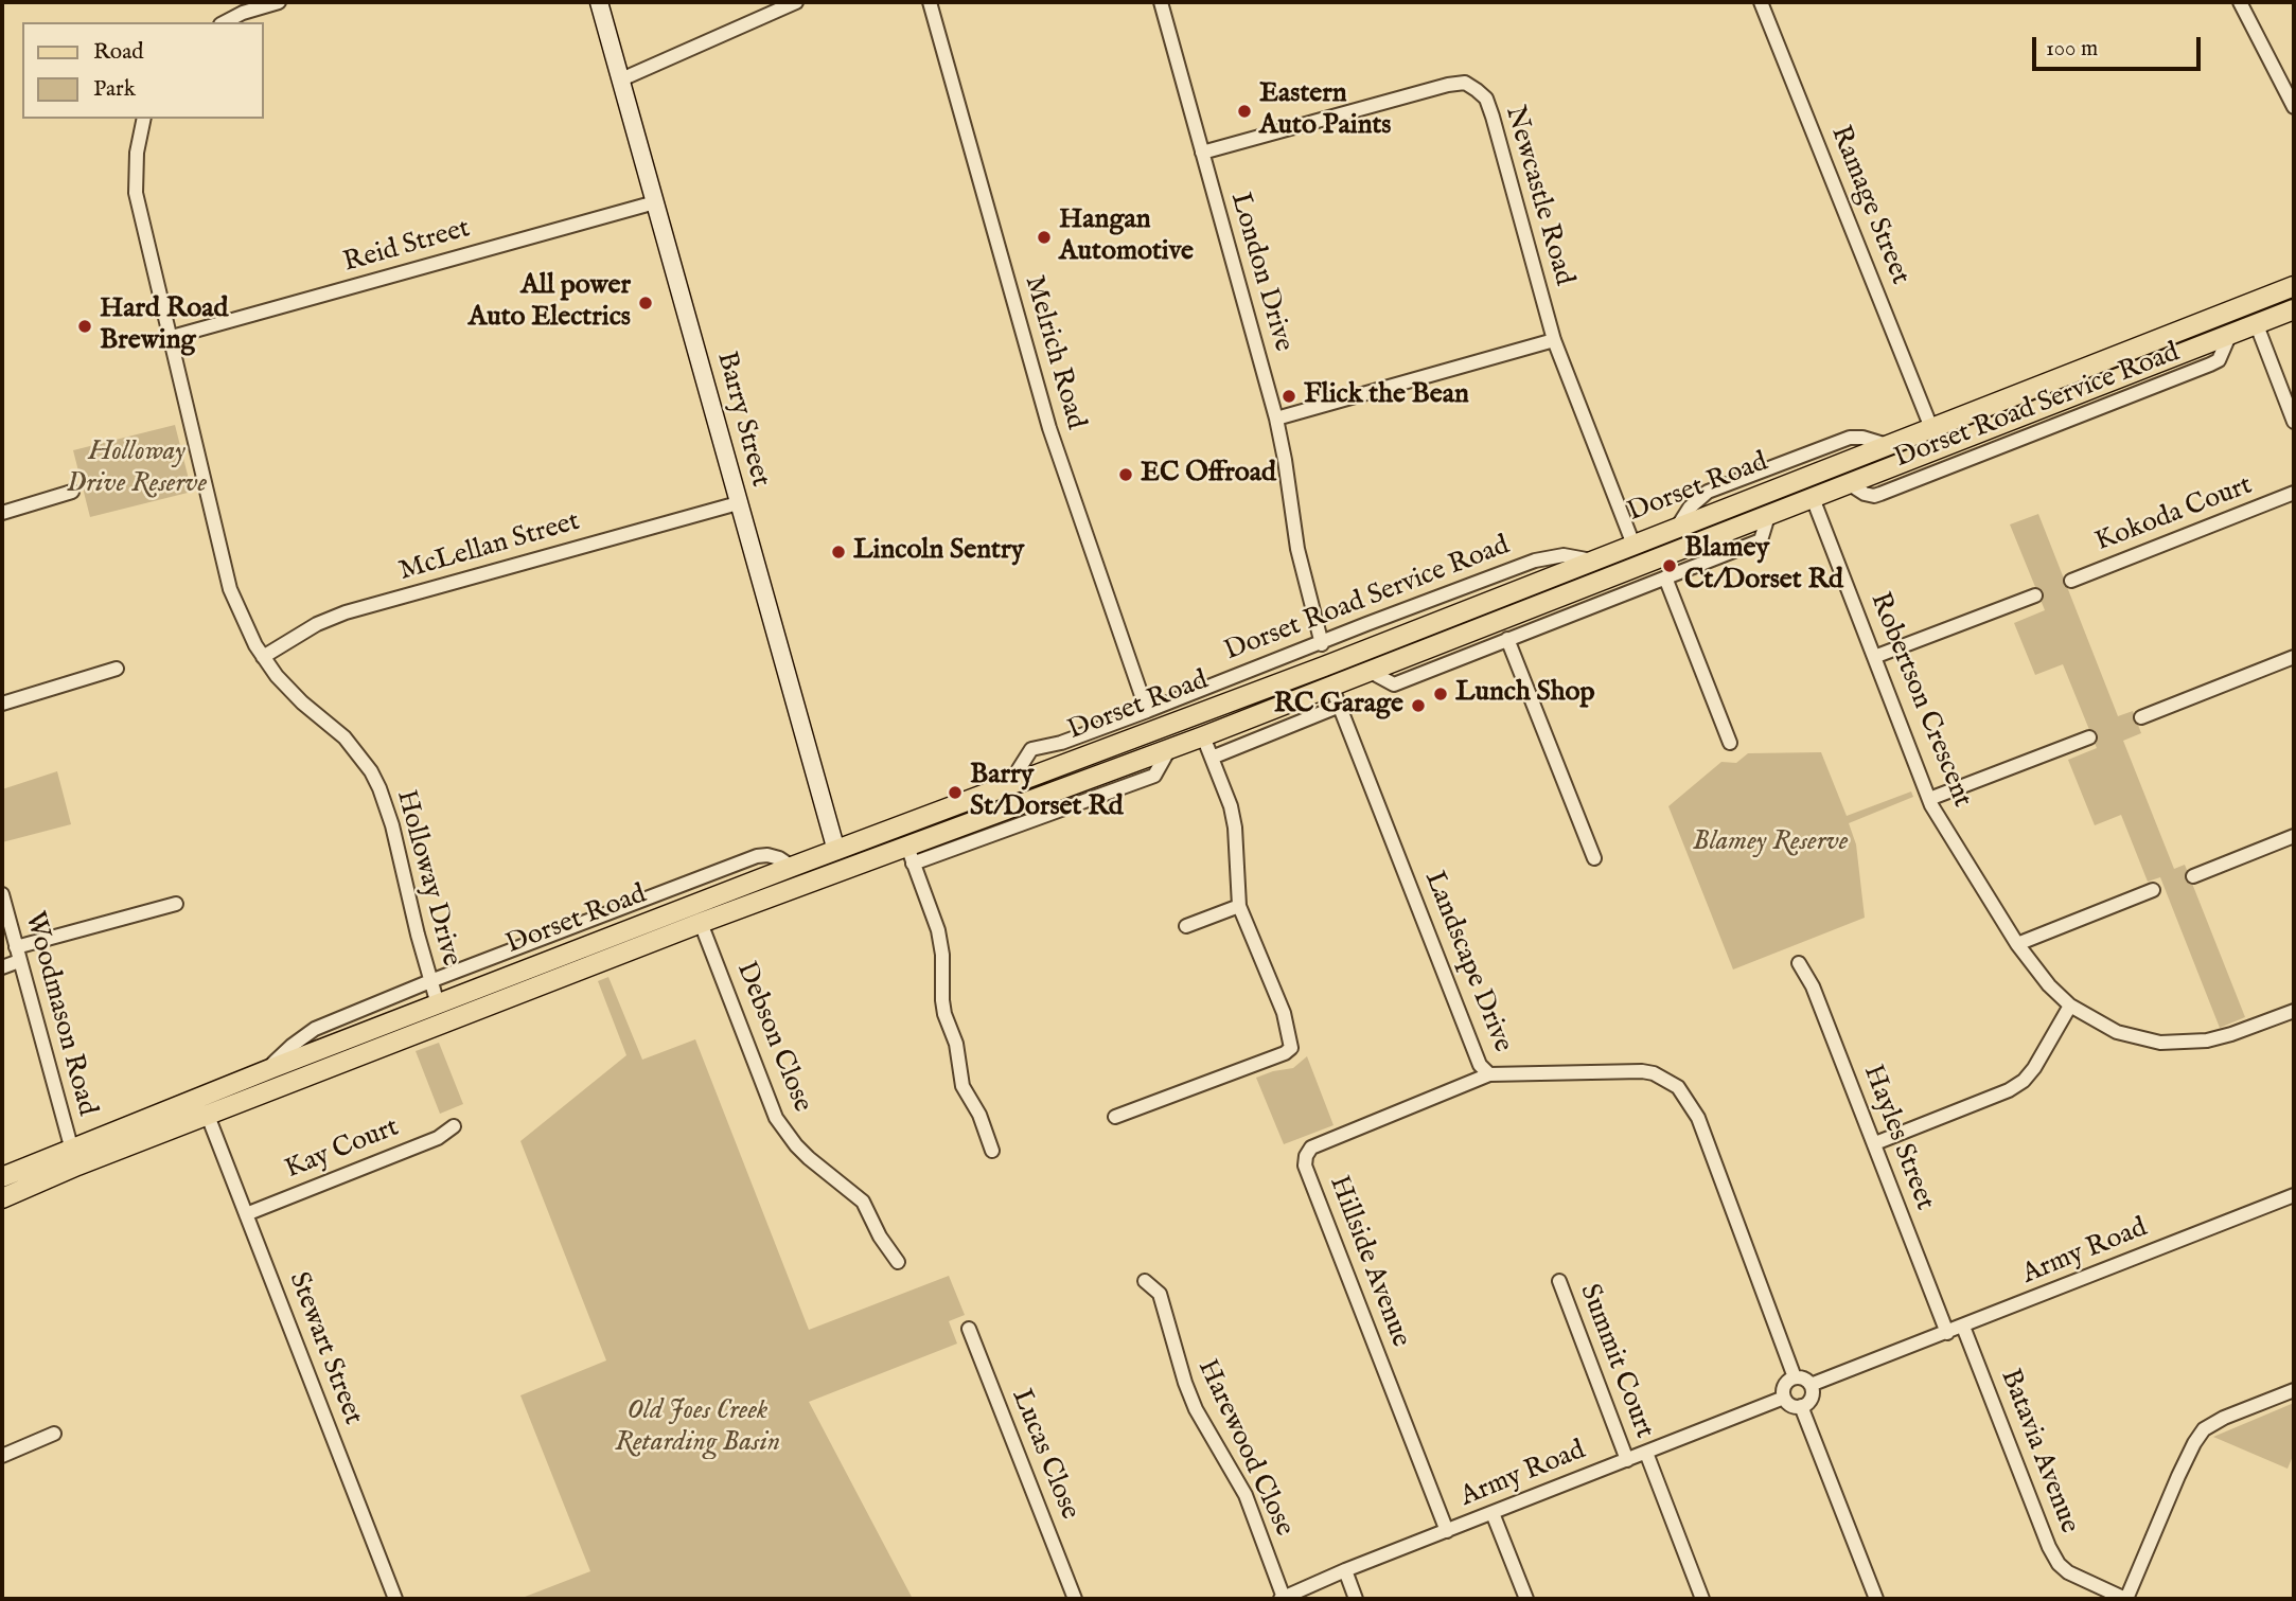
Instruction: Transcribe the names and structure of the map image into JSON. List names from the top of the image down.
{
  "streets": {
    "main road": ["Barry Street", "Dorset Road"],
    "street": [
      "Newcastle Road",
      "Ramage Street",
      "Reid Street",
      "London Drive",
      "Melrich Road",
      "Dorset Road Service Road",
      "Kokoda Court",
      "McLellan Street",
      "Robertson Crescent",
      "Holloway Drive",
      "Landscape Drive",
      "Woodmason Road",
      "Debson Close",
      "Hayles Street",
      "Kay Court",
      "Army Road",
      "Hillside Avenue",
      "Stewart Street",
      "Summit Court",
      "Harewood Close",
      "Batavia Avenue",
      "Lucas Close"
    ]
  },
  "crossings": [
    ["Newcastle Road", "London Drive"],
    ["Newcastle Road", "Dorset Road"],
    ["Ramage Street", "Dorset Road"],
    ["Reid Street", "Barry Street"],
    ["Reid Street", "Holloway Drive"],
    ["London Drive", "Dorset Road Service Road"],
    ["Melrich Road", "Dorset Road Service Road"],
    ["Dorset Road Service Road", "Dorset Road"],
    ["Barry Street", "Dorset Road"],
    ["Barry Street", "McLellan Street"],
    ["Dorset Road", "Robertson Crescent"],
    ["Dorset Road", "Holloway Drive"],
    ["Dorset Road", "Landscape Drive"],
    ["Dorset Road", "Woodmason Road"],
    ["Dorset Road", "Debson Close"],
    ["Dorset Road", "Stewart Street"],
    ["McLellan Street", "Holloway Drive"],
    ["Landscape Drive", "Army Road"],
    ["Landscape Drive", "Hillside Avenue"],
    ["Hayles Street", "Army Road"],
    ["Kay Court", "Stewart Street"],
    ["Army Road", "Hillside Avenue"],
    ["Army Road", "Summit Court"],
    ["Army Road", "Harewood Close"],
    ["Army Road", "Batavia Avenue"]
  ],
  "parks": ["Holloway Drive Reserve", "Blamey Reserve", "Old Joes Creek Retarding Basin"],
  "places": [
    "Eastern Auto Paints",
    "Hangan Automotive",
    "All power Auto Electrics",
    "Hard Road Brewing",
    "Flick the Bean",
    "EC Offroad",
    "Lincoln Sentry",
    "Blamey Ct/Dorset Rd",
    "Lunch Shop",
    "RC Garage",
    "Barry St/Dorset Rd"
  ],
  "legend": ["Road", "Park"],
  "scale_bar": "100 m"
}
